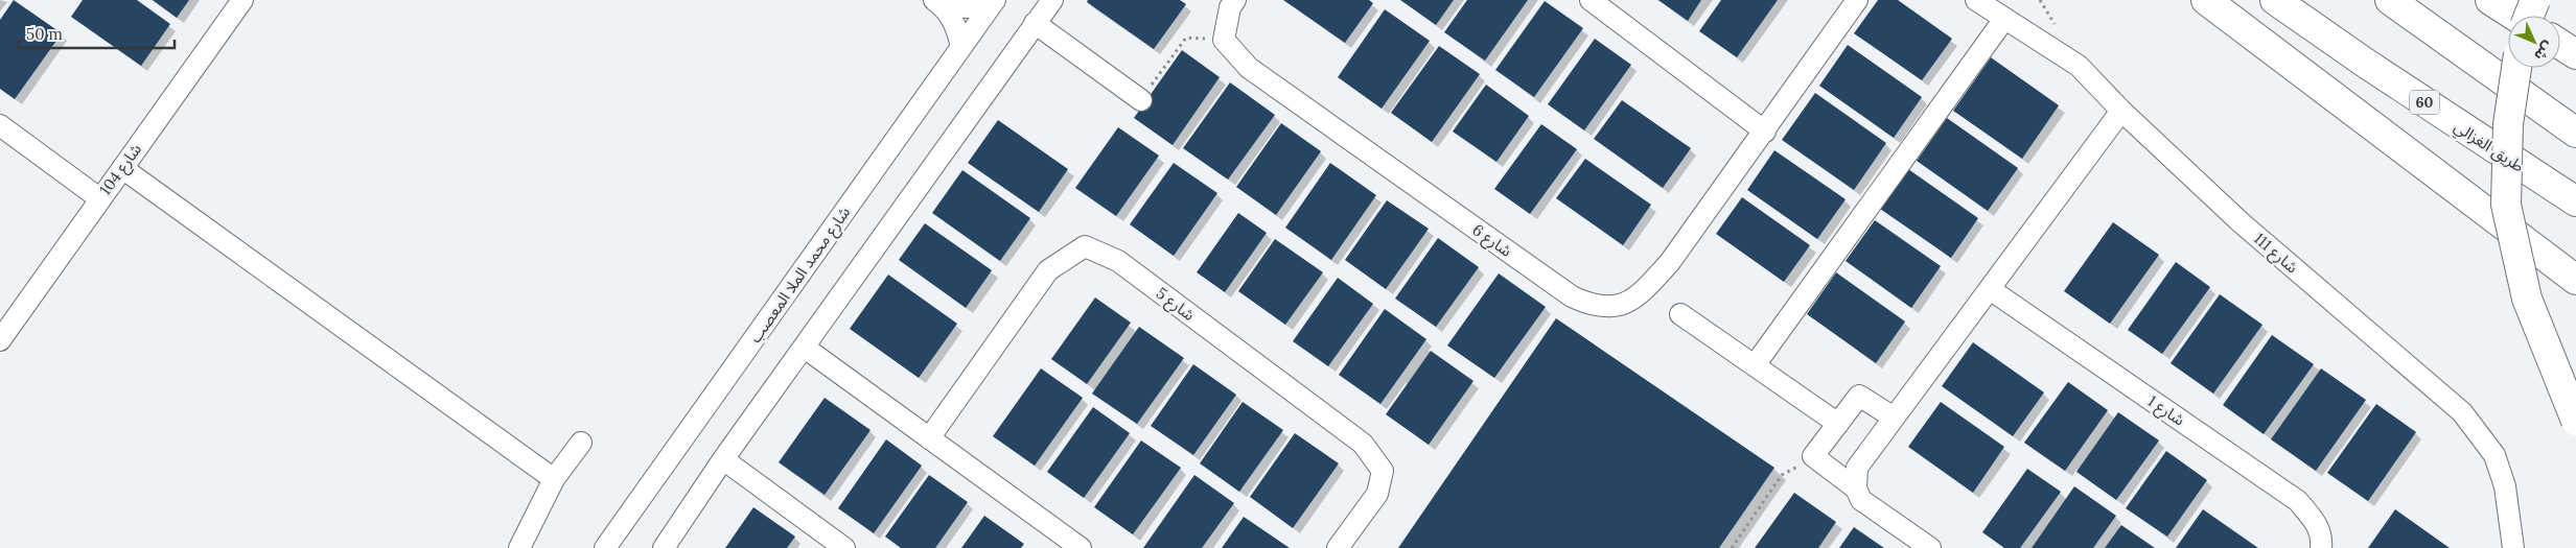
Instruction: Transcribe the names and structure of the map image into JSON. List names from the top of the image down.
{
  "streets": {
    "highway": ["60", "طريق الغزالي"],
    "street": [
      "شارع 104",
      "شارع 6",
      "شارع 111",
      "شارع محمد الملا المعصب",
      "شارع 5",
      "شارع 1"
    ]
  },
  "scale_bar": "50 m",
  "north": "bottom right"
}
